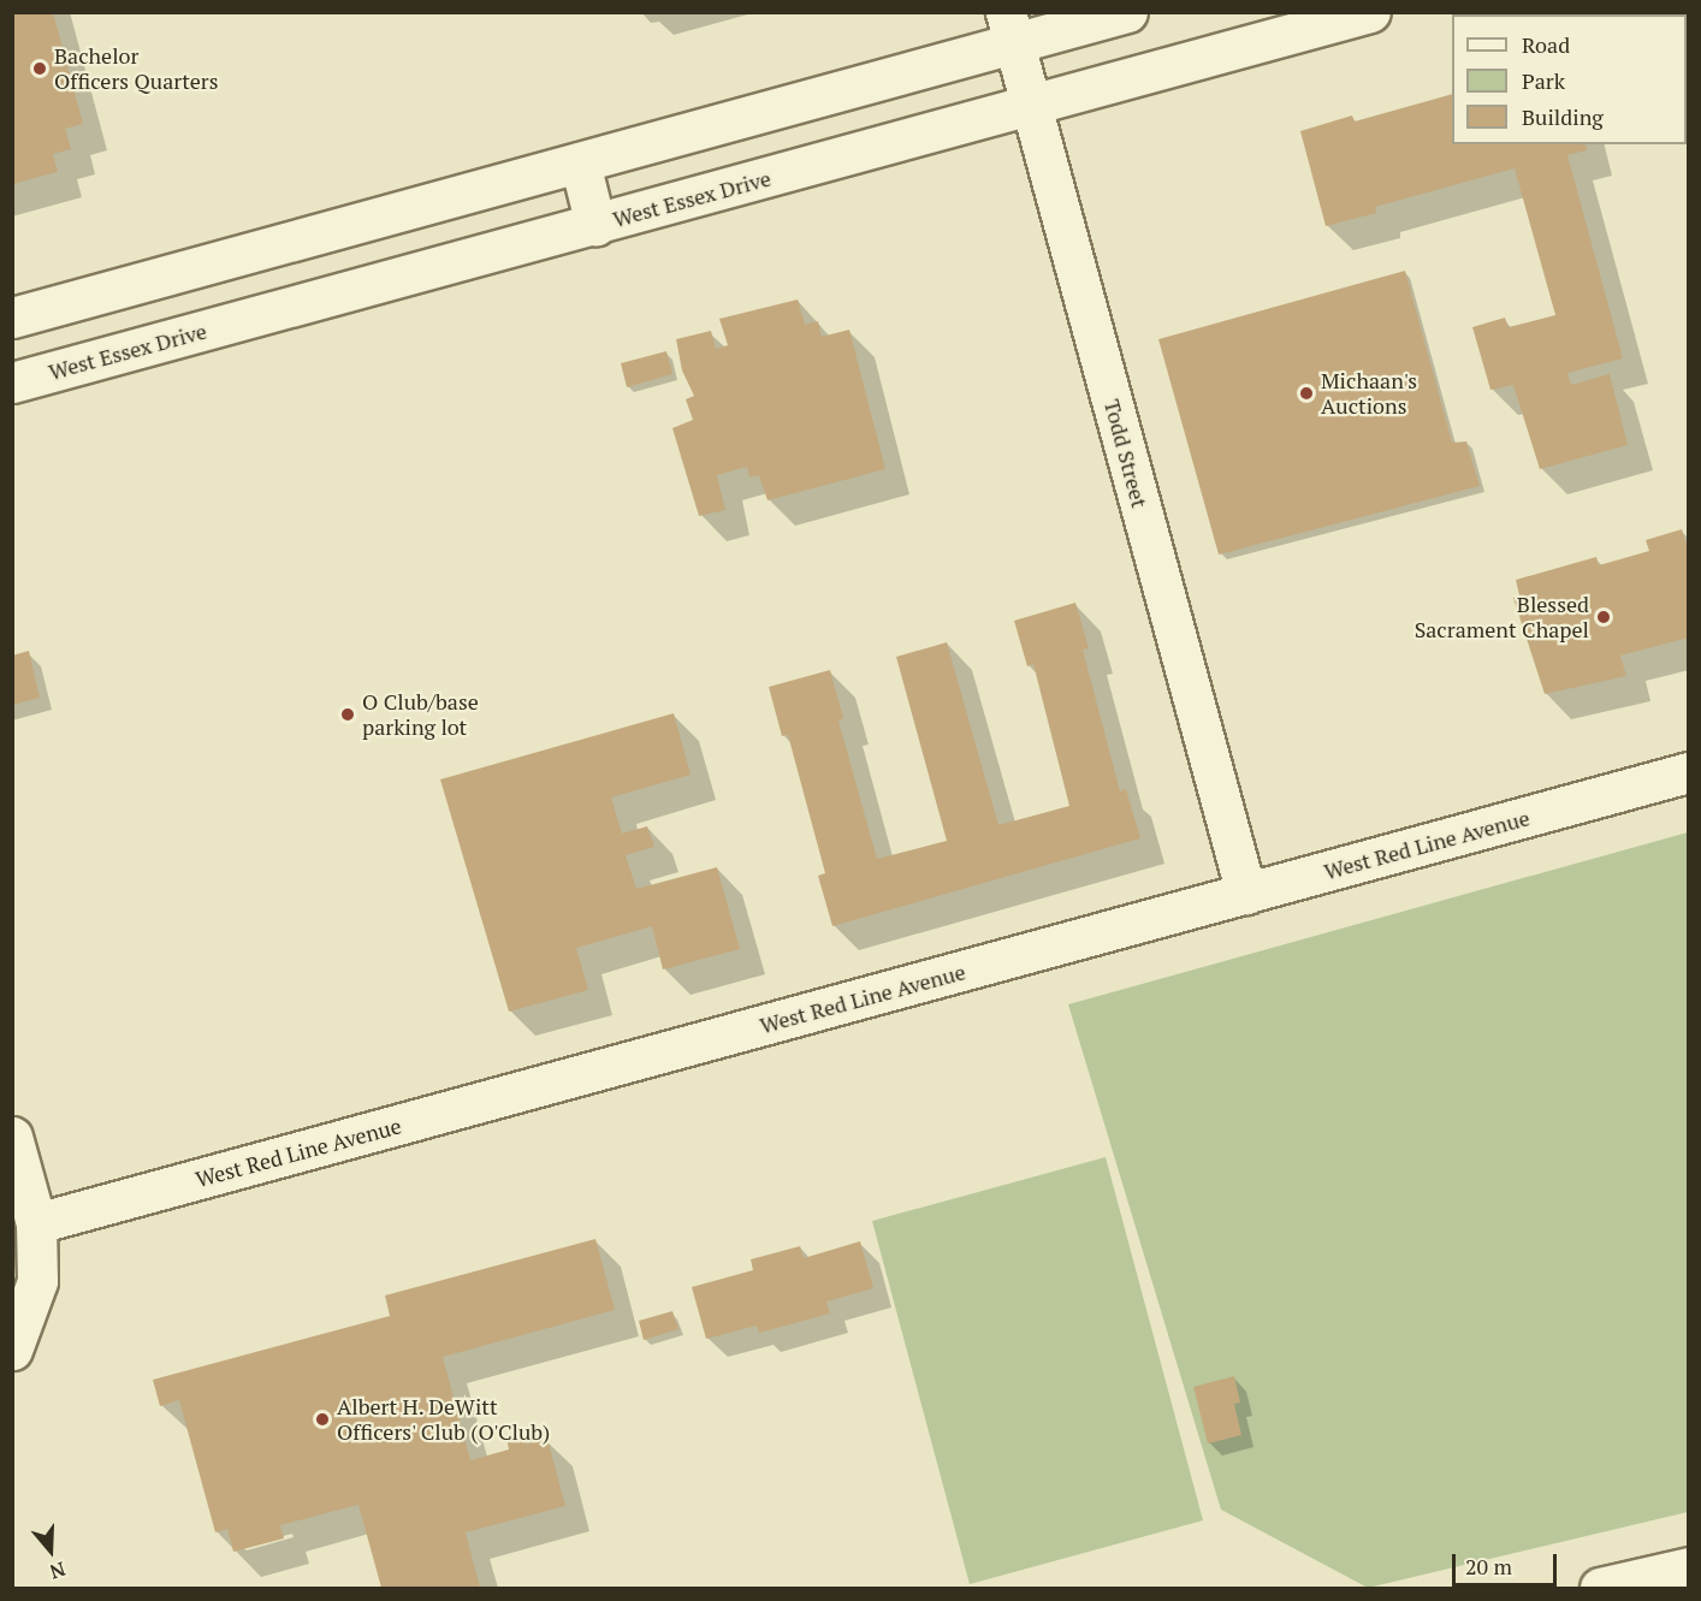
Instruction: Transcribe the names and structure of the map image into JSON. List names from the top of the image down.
{
  "streets": {
    "street": ["West Essex Drive", "Todd Street", "West Red Line Avenue"]
  },
  "crossings": [
    ["West Essex Drive", "Todd Street"],
    ["Todd Street", "West Red Line Avenue"]
  ],
  "places": [
    "Bachelor Officers Quarters",
    "Michaan's Auctions",
    "Blessed Sacrament Chapel",
    "O Club/base parking lot",
    "Albert H. DeWitt Officers' Club (O'Club)"
  ],
  "legend": ["Road", "Park", "Building"],
  "scale_bar": "20 m",
  "north": "bottom"
}
